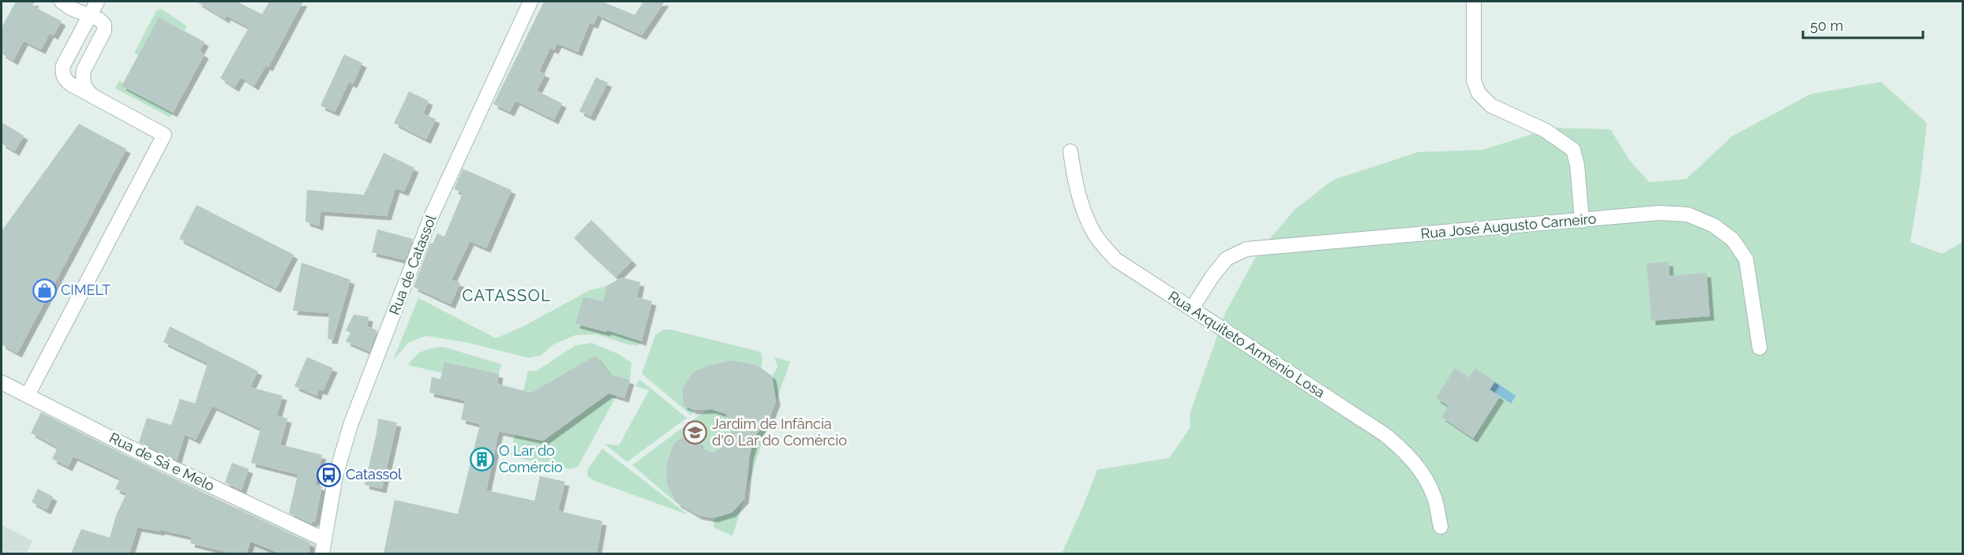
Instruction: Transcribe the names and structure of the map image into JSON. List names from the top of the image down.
{
  "streets": {
    "street": [
      "Rua José Augusto Carneiro",
      "Rua de Catassol",
      "Rua Arquiteto Arménio Losa",
      "Rua de Sá e Melo"
    ]
  },
  "crossings": [
    ["Rua José Augusto Carneiro", "Rua Arquiteto Arménio Losa"],
    ["Rua de Catassol", "Rua de Sá e Melo"]
  ],
  "districts": ["CATASSOL"],
  "places": {
    "shop": ["CIMELT"],
    "school or university": ["Jardim de Infância d'O Lar do Comércio"],
    "building": ["O Lar do Comércio"],
    "bus stop": ["Catassol"]
  },
  "scale_bar": "50 m"
}
